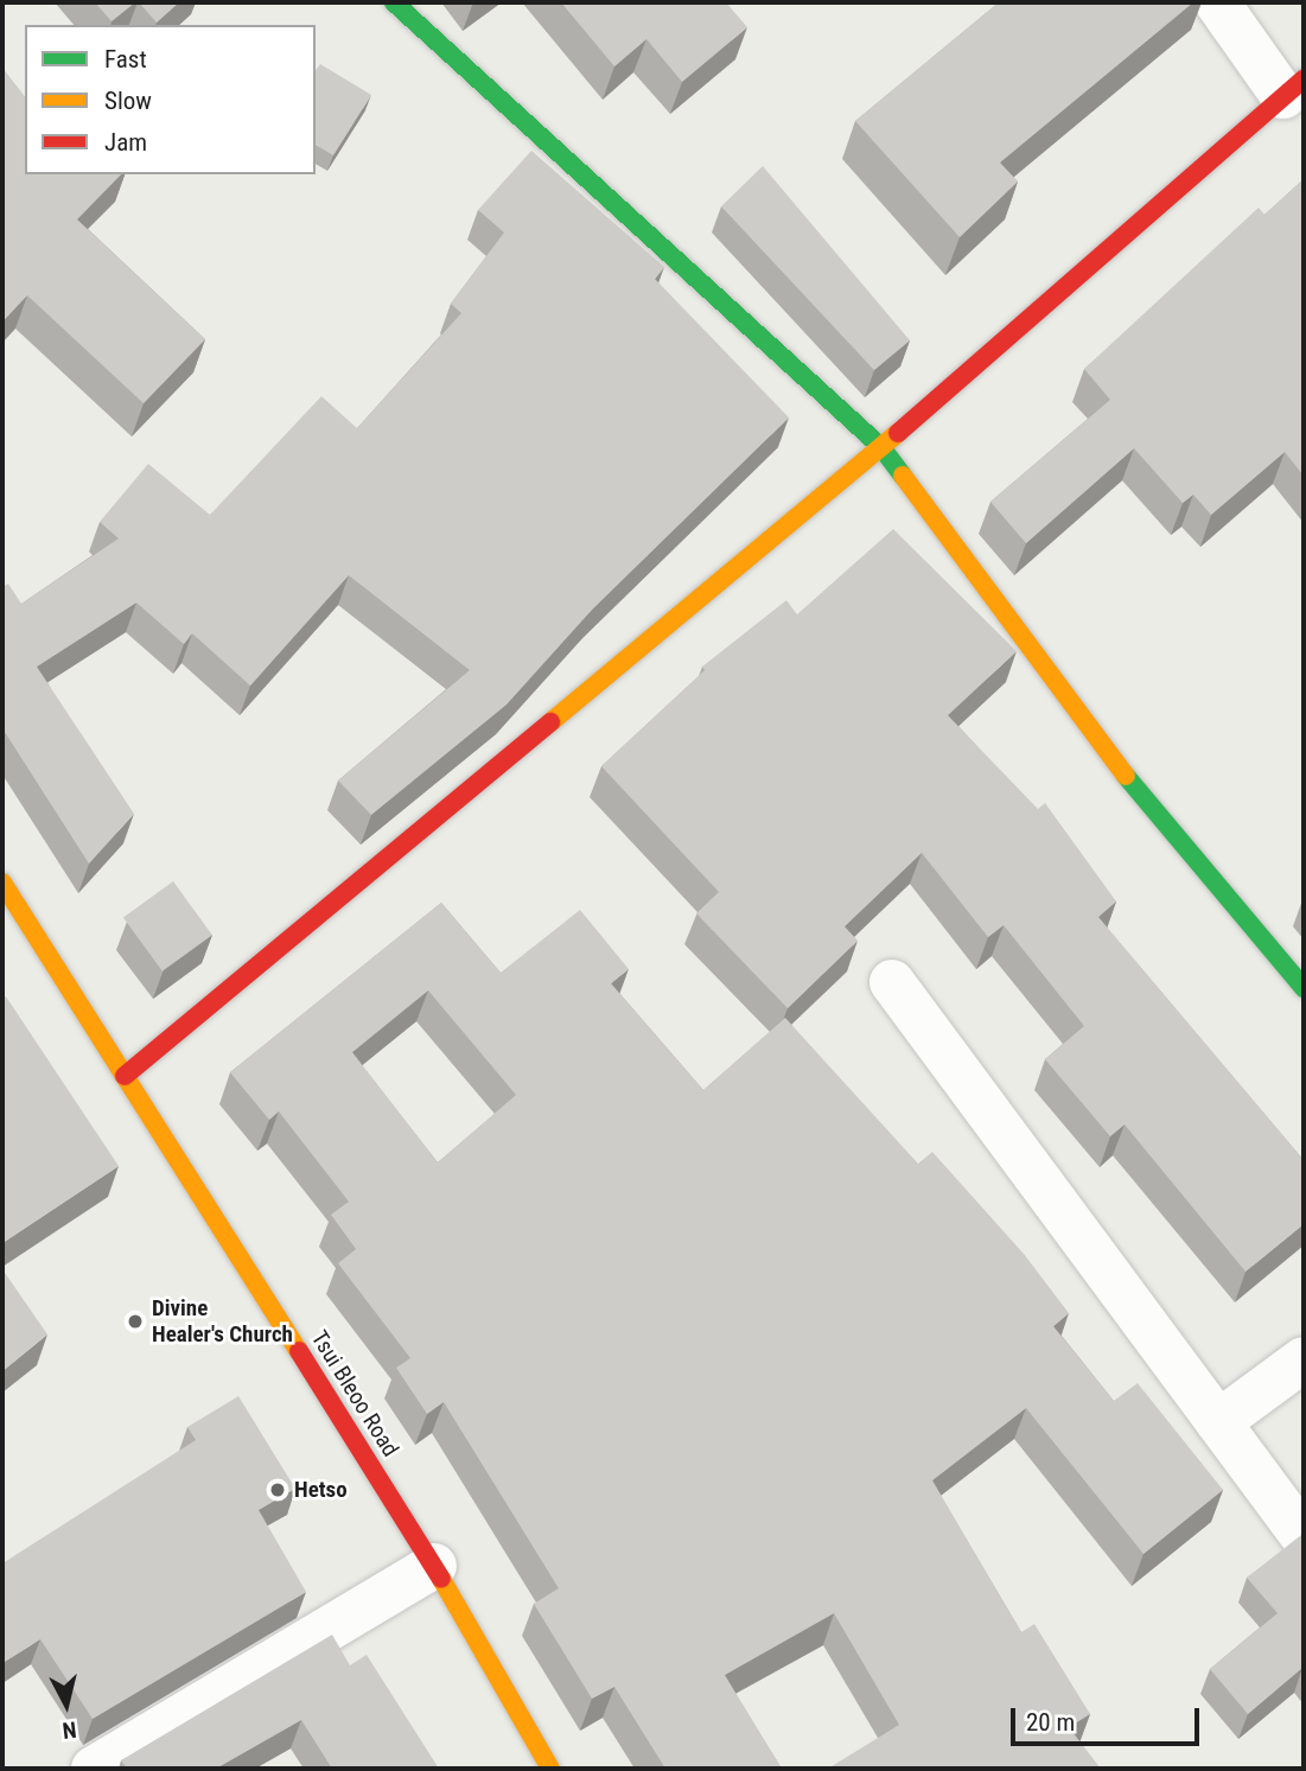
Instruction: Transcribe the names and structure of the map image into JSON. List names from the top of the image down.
{
  "streets": {
    "street": ["Tsui Bleoo Road"]
  },
  "places": ["Divine Healer's Church", "Hetso"],
  "legend": ["Fast", "Slow", "Jam"],
  "scale_bar": "20 m",
  "north": "bottom"
}
